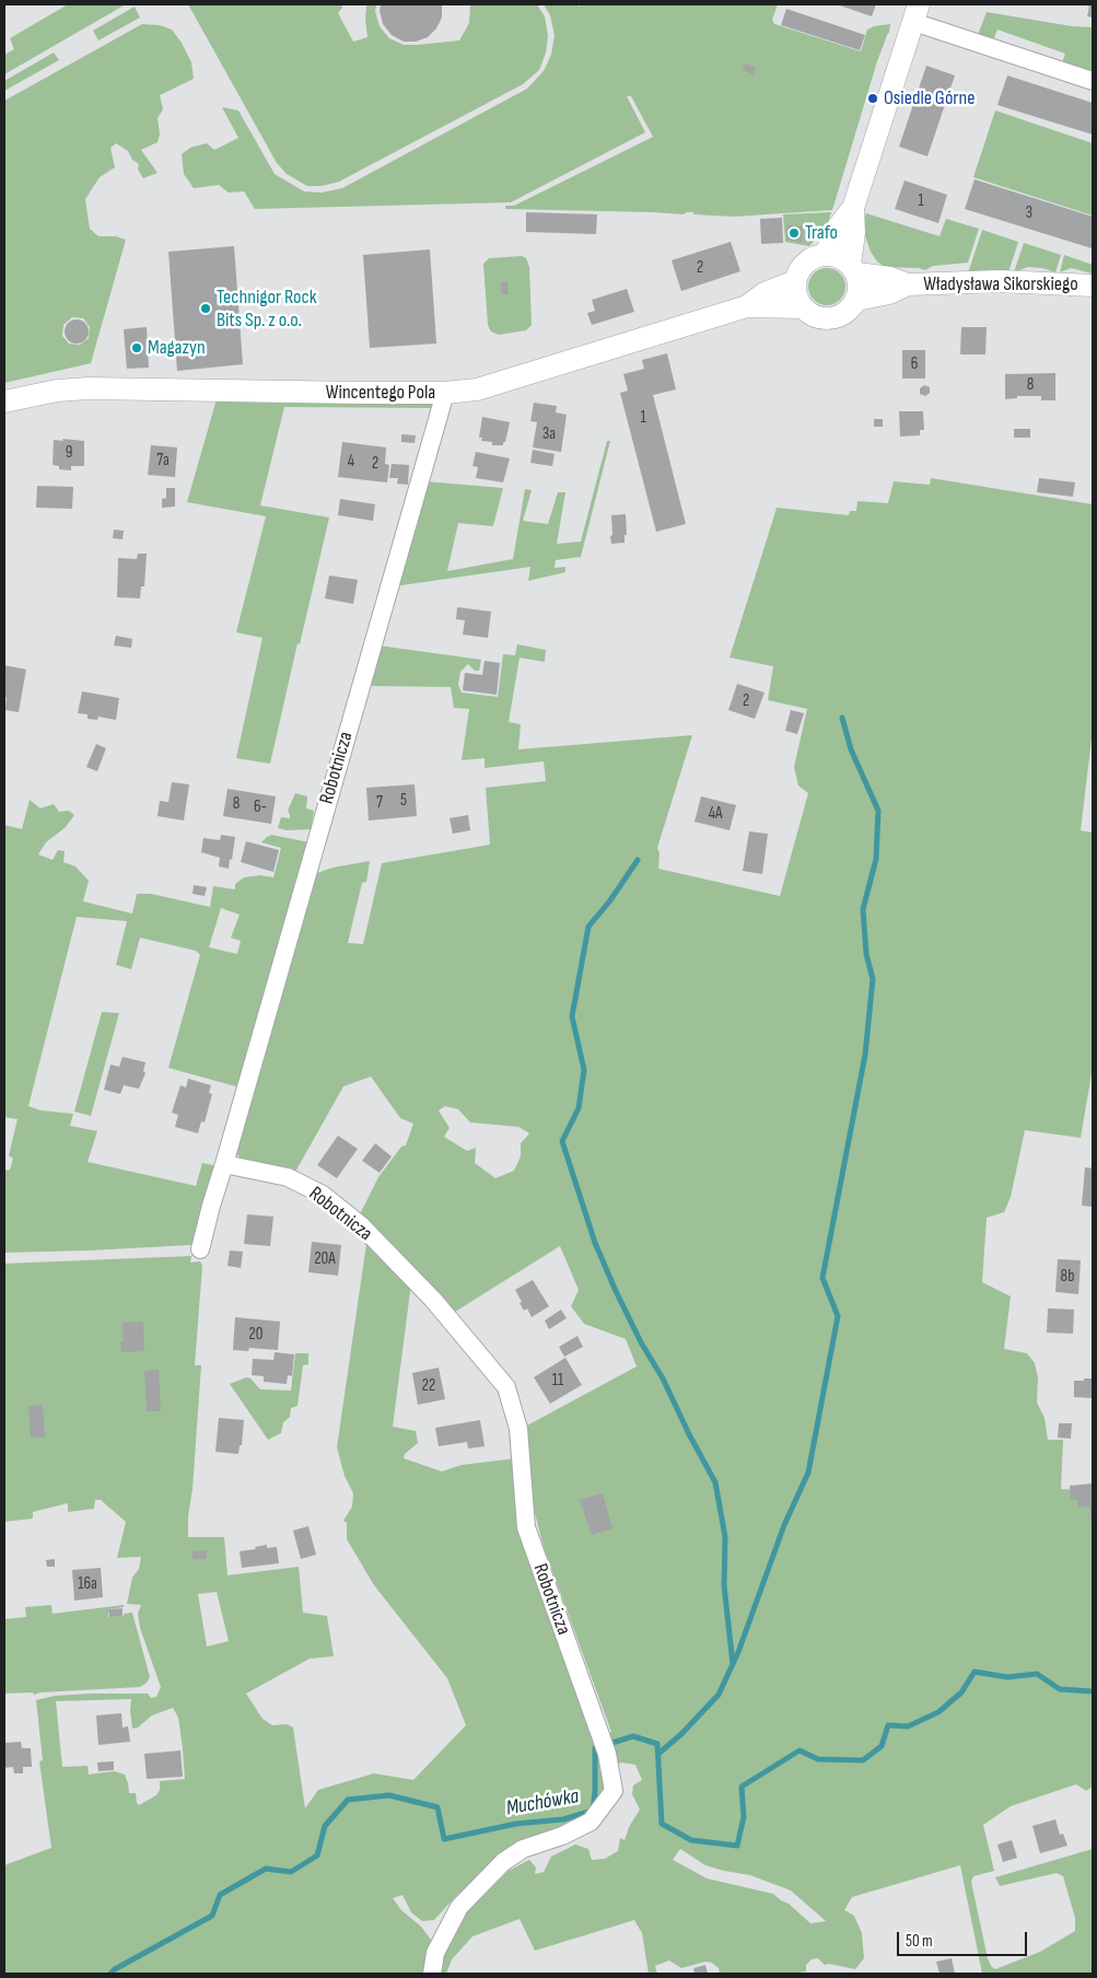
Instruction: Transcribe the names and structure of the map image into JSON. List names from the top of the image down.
{
  "streets": {
    "street": ["Władysława Sikorskiego", "Wincentego Pola", "Robotnicza"]
  },
  "crossings": [
    ["Władysława Sikorskiego", "Wincentego Pola"],
    ["Wincentego Pola", "Robotnicza"]
  ],
  "water": ["Muchówka"],
  "places": [
    "Osiedle Górne",
    "Trafo",
    "Technigor Rock Bits Sp. z o.o.",
    "Magazyn"
  ],
  "house_numbers": [
    "1",
    "3",
    "2",
    "6",
    "8",
    "1",
    "3a",
    "9",
    "7a",
    "4",
    "2",
    "2",
    "5",
    "7",
    "8",
    "6-",
    "4A",
    "20A",
    "8b",
    "20",
    "11",
    "22",
    "16a"
  ],
  "scale_bar": "50 m"
}
